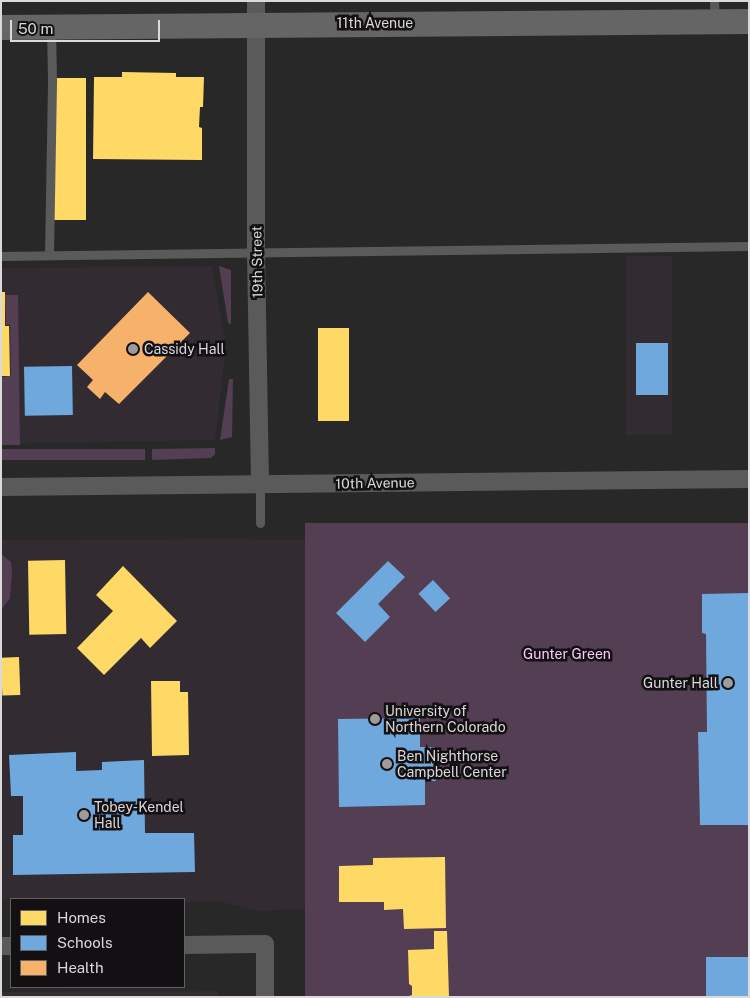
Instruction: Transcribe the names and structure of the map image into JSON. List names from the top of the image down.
{
  "streets": {
    "main road": ["11th Avenue"],
    "street": ["19th Street", "10th Avenue"]
  },
  "crossings": [
    ["11th Avenue", "19th Street"],
    ["19th Street", "10th Avenue"]
  ],
  "parks": ["Gunter Green"],
  "places": [
    "Cassidy Hall",
    "Gunter Hall",
    "University of Northern Colorado",
    "Ben Nighthorse Campbell Center",
    "Tobey-Kendel Hall"
  ],
  "legend": ["Homes", "Schools", "Health"],
  "scale_bar": "50 m"
}
